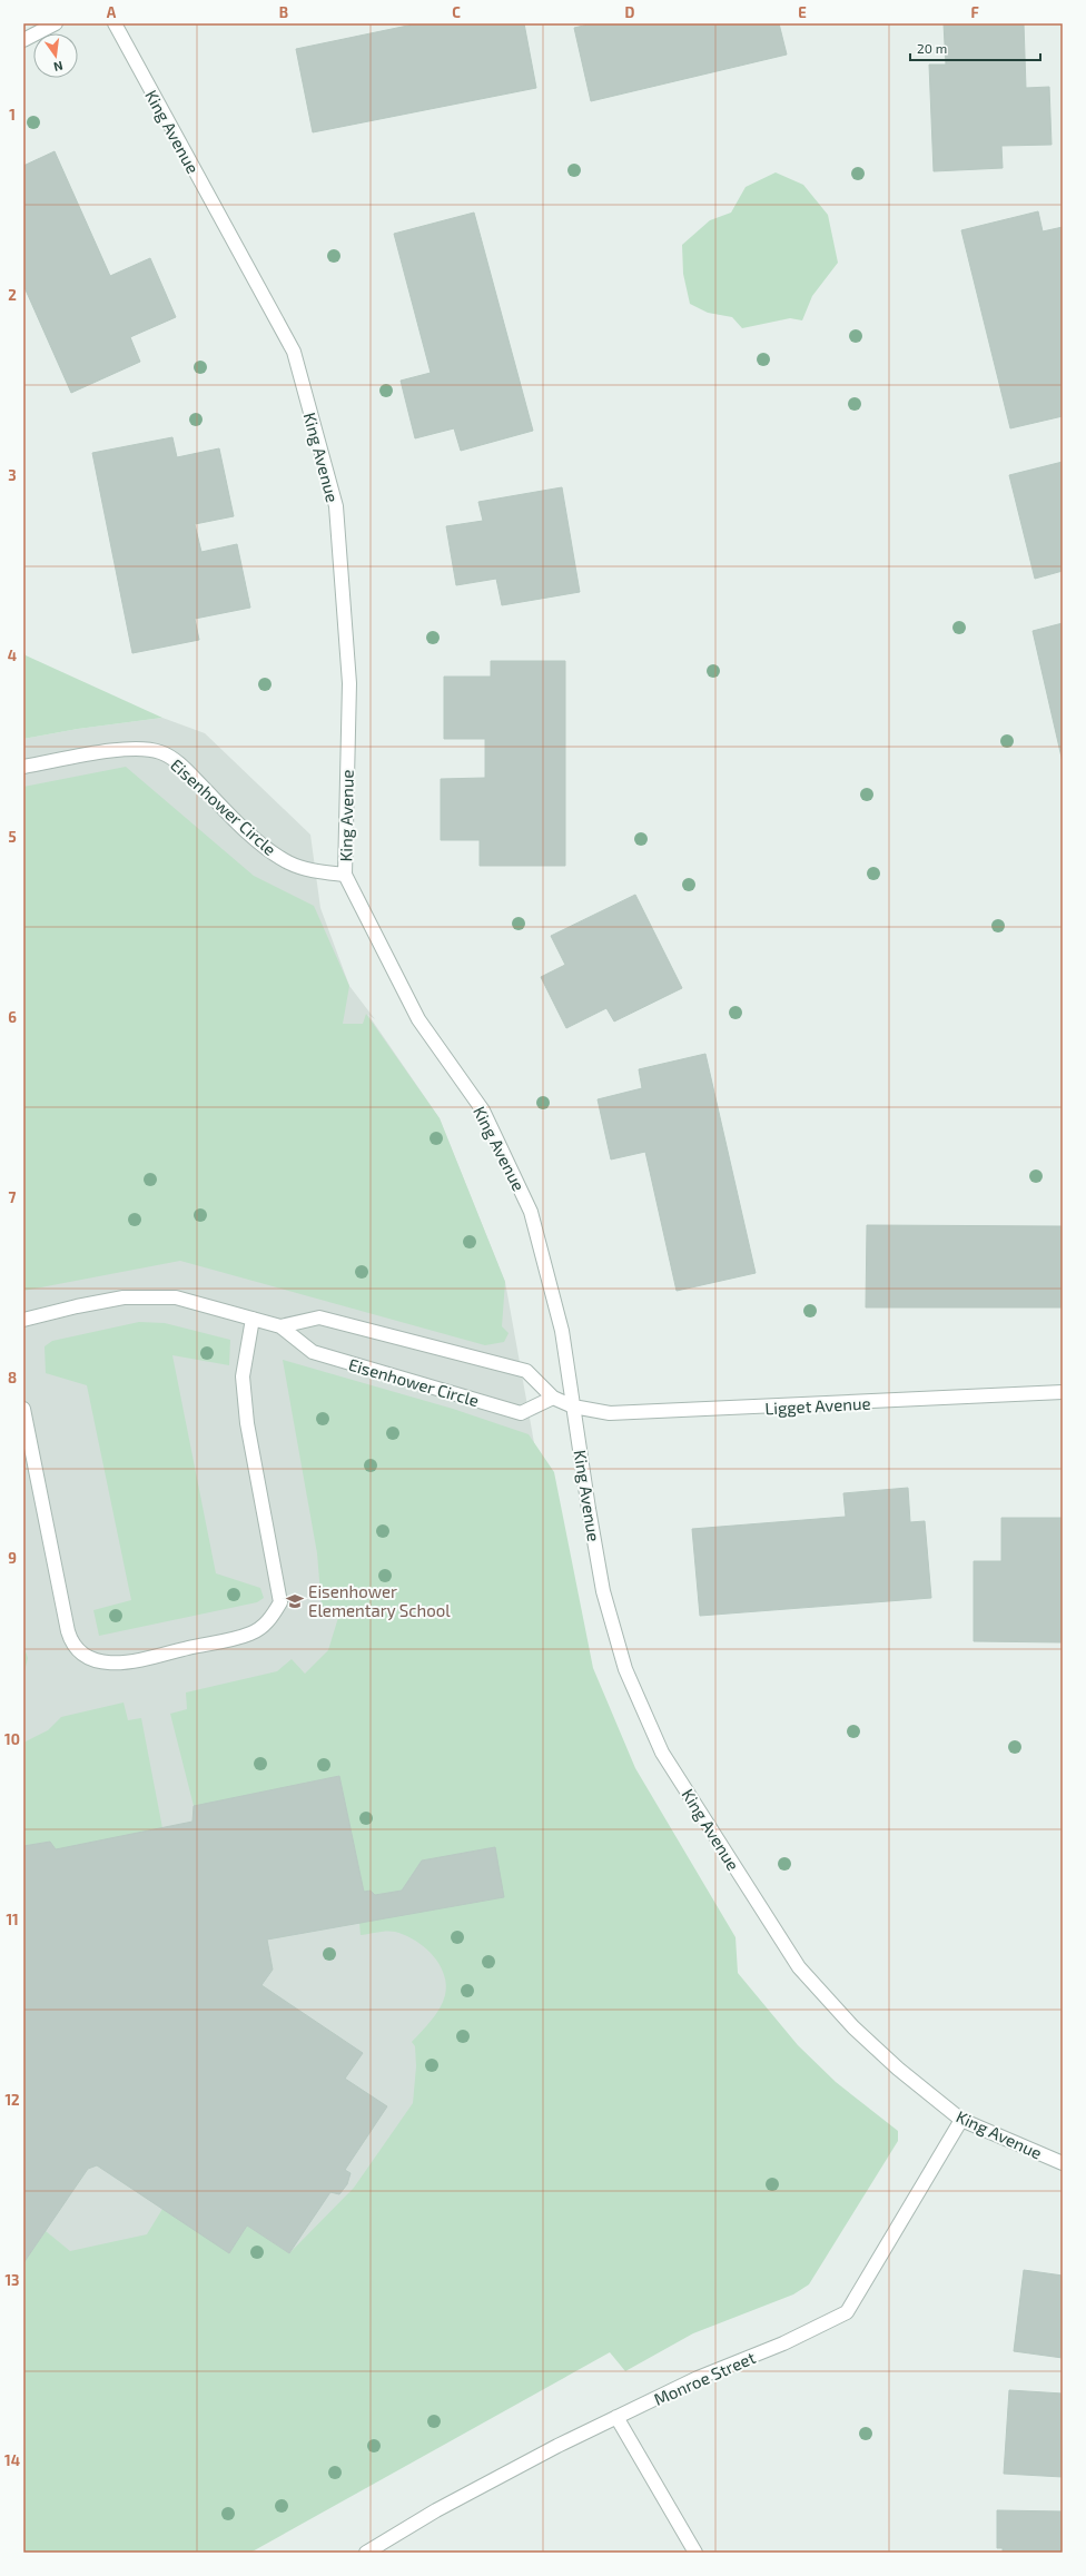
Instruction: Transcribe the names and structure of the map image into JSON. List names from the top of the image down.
{
  "streets": {
    "street": [
      "King Avenue",
      "Eisenhower Circle",
      "Ligget Avenue",
      "Monroe Street"
    ]
  },
  "crossings": [
    ["King Avenue", "Eisenhower Circle"],
    ["King Avenue", "Ligget Avenue"],
    ["King Avenue", "Monroe Street"]
  ],
  "places": {
    "school or university": ["Eisenhower Elementary School"]
  },
  "scale_bar": "20 m",
  "north": "bottom",
  "grid": {
    "columns": [
      "A",
      "B",
      "C",
      "D",
      "E",
      "F"
    ],
    "rows": [
      "1",
      "2",
      "3",
      "4",
      "5",
      "6",
      "7",
      "8",
      "9",
      "10",
      "11",
      "12",
      "13",
      "14"
    ]
  }
}
